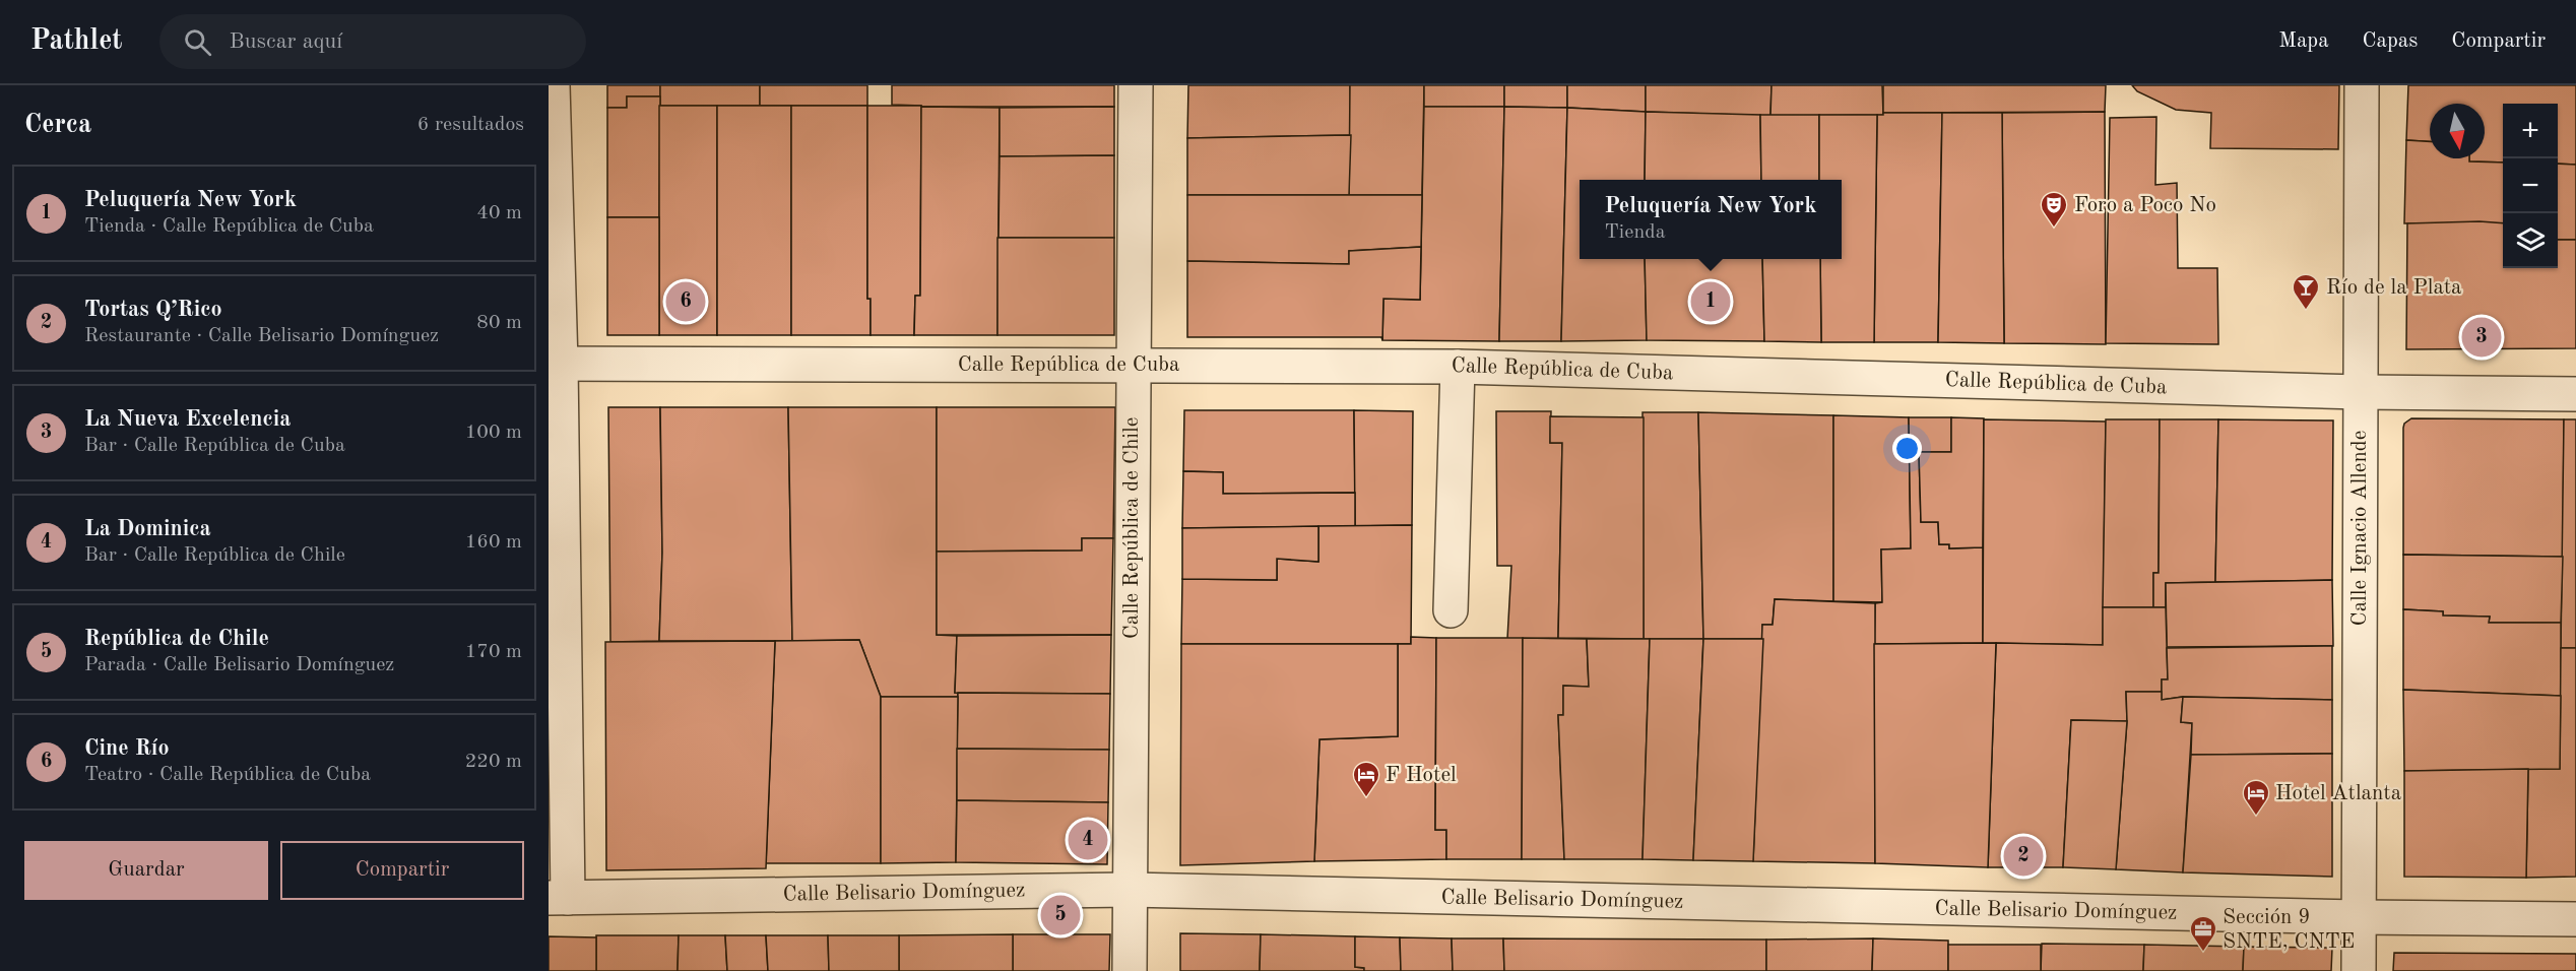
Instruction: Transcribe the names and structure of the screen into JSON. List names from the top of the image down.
{
  "streets": {
    "street": [
      "Calle República de Cuba",
      "Calle República de Chile",
      "Calle Ignacio Allende",
      "Calle Belisario Domínguez"
    ]
  },
  "crossings": [
    ["Calle República de Cuba", "Calle República de Chile"],
    ["Calle República de Cuba", "Calle Ignacio Allende"],
    ["Calle República de Chile", "Calle Belisario Domínguez"],
    ["Calle Ignacio Allende", "Calle Belisario Domínguez"]
  ],
  "places": {
    "theatre": ["Foro a Poco No"],
    "bar": ["Río de la Plata"],
    "hotel": ["F Hotel", "Hotel Atlanta"],
    "office": ["Sección 9 SNTE, CNTE"]
  },
  "north": "bottom",
  "page": {
    "header": "Pathlet",
    "search": "Buscar aquí",
    "nav": ["Mapa", "Capas", "Compartir"],
    "heading": ["Cerca", "6 resultados"],
    "map_buttons": ["+", "−"],
    "list": [
      {
        "mark": "1",
        "name": "Peluquería New York",
        "note": "Tienda · Calle República de Cuba",
        "value": "40 m"
      },
      {
        "mark": "2",
        "name": "Tortas Q’Rico",
        "note": "Restaurante · Calle Belisario Domínguez",
        "value": "80 m"
      },
      {
        "mark": "3",
        "name": "La Nueva Excelencia",
        "note": "Bar · Calle República de Cuba",
        "value": "100 m"
      },
      {
        "mark": "4",
        "name": "La Dominica",
        "note": "Bar · Calle República de Chile",
        "value": "160 m"
      },
      {
        "mark": "5",
        "name": "República de Chile",
        "note": "Parada · Calle Belisario Domínguez",
        "value": "170 m"
      },
      {
        "mark": "6",
        "name": "Cine Río",
        "note": "Teatro · Calle República de Cuba",
        "value": "220 m"
      }
    ],
    "popup": ["Peluquería New York", "Tienda"],
    "pins": [
      "1",
      "6",
      "3",
      "4",
      "2",
      "5"
    ],
    "buttons": ["Guardar", "Compartir"]
  }
}
